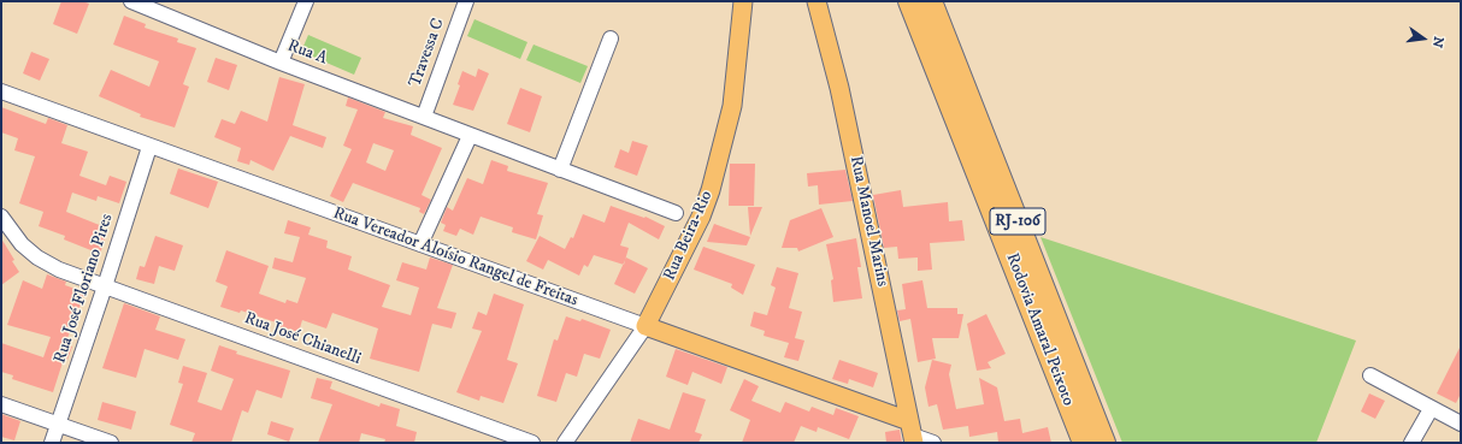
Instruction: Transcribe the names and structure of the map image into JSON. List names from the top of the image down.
{
  "streets": {
    "highway": ["RJ-106", "Rodovia Amaral Peixoto"],
    "main road": ["Rua Manoel Marins", "Rua Beira-Rio", "Rua Vereador Aloísio Rangel de Freitas"],
    "street": [
      "Rua A",
      "Travessa C",
      "Rua José Floriano Pires",
      "Rua José Chianelli"
    ]
  },
  "crossings": [
    ["Rua A", "Travessa C"],
    ["Rua Manoel Marins", "Rua Vereador Aloísio Rangel de Freitas"],
    ["Rua Beira-Rio", "Rua Vereador Aloísio Rangel de Freitas"],
    ["Rua Vereador Aloísio Rangel de Freitas", "Rua José Floriano Pires"],
    ["Rua José Floriano Pires", "Rua José Chianelli"]
  ],
  "north": "right"
}
